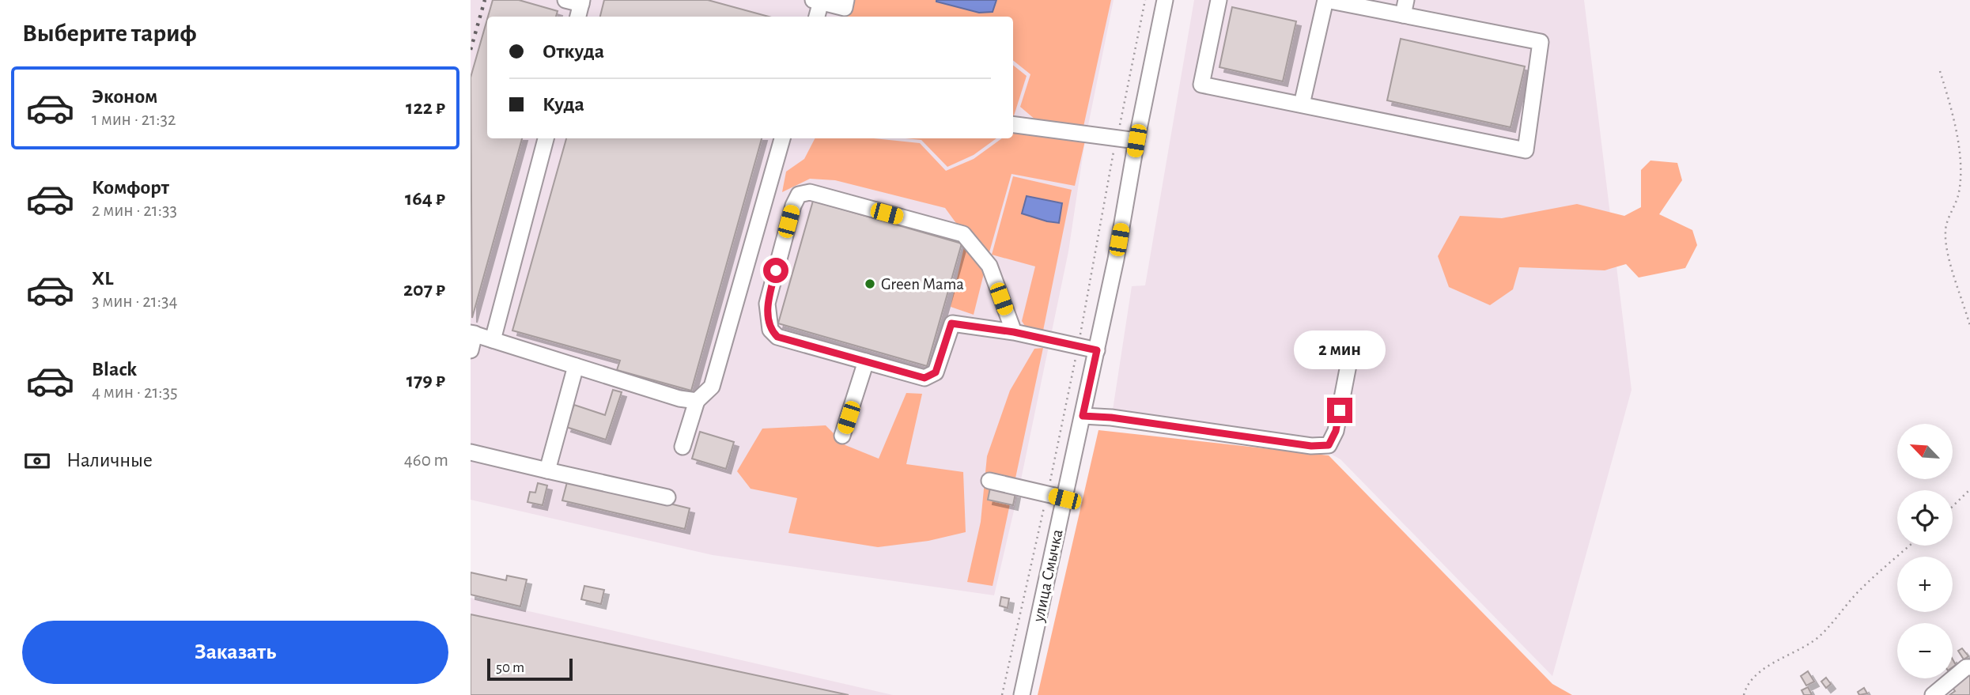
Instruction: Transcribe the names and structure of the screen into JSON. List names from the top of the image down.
{
  "streets": {
    "street": ["улица Смычка"]
  },
  "places": ["Green Mama"],
  "scale_bar": "50 m",
  "north": "top left",
  "page": {
    "heading": "Выберите тариф",
    "banner": ["Откуда", "Куда"],
    "list": [
      {
        "name": "Эконом",
        "note": "1 мин · 21:32",
        "value": "122 ₽"
      },
      {
        "name": "Комфорт",
        "note": "2 мин · 21:33",
        "value": "164 ₽"
      },
      {
        "name": "XL",
        "note": "3 мин · 21:34",
        "value": "207 ₽"
      },
      {
        "name": "Black",
        "note": "4 мин · 21:35",
        "value": "179 ₽"
      }
    ],
    "bubble": "2 мин",
    "map_buttons": ["+", "−"],
    "pay": ["Наличные", "460 m"],
    "buttons": "Заказать",
    "scale": "50 m"
  }
}
